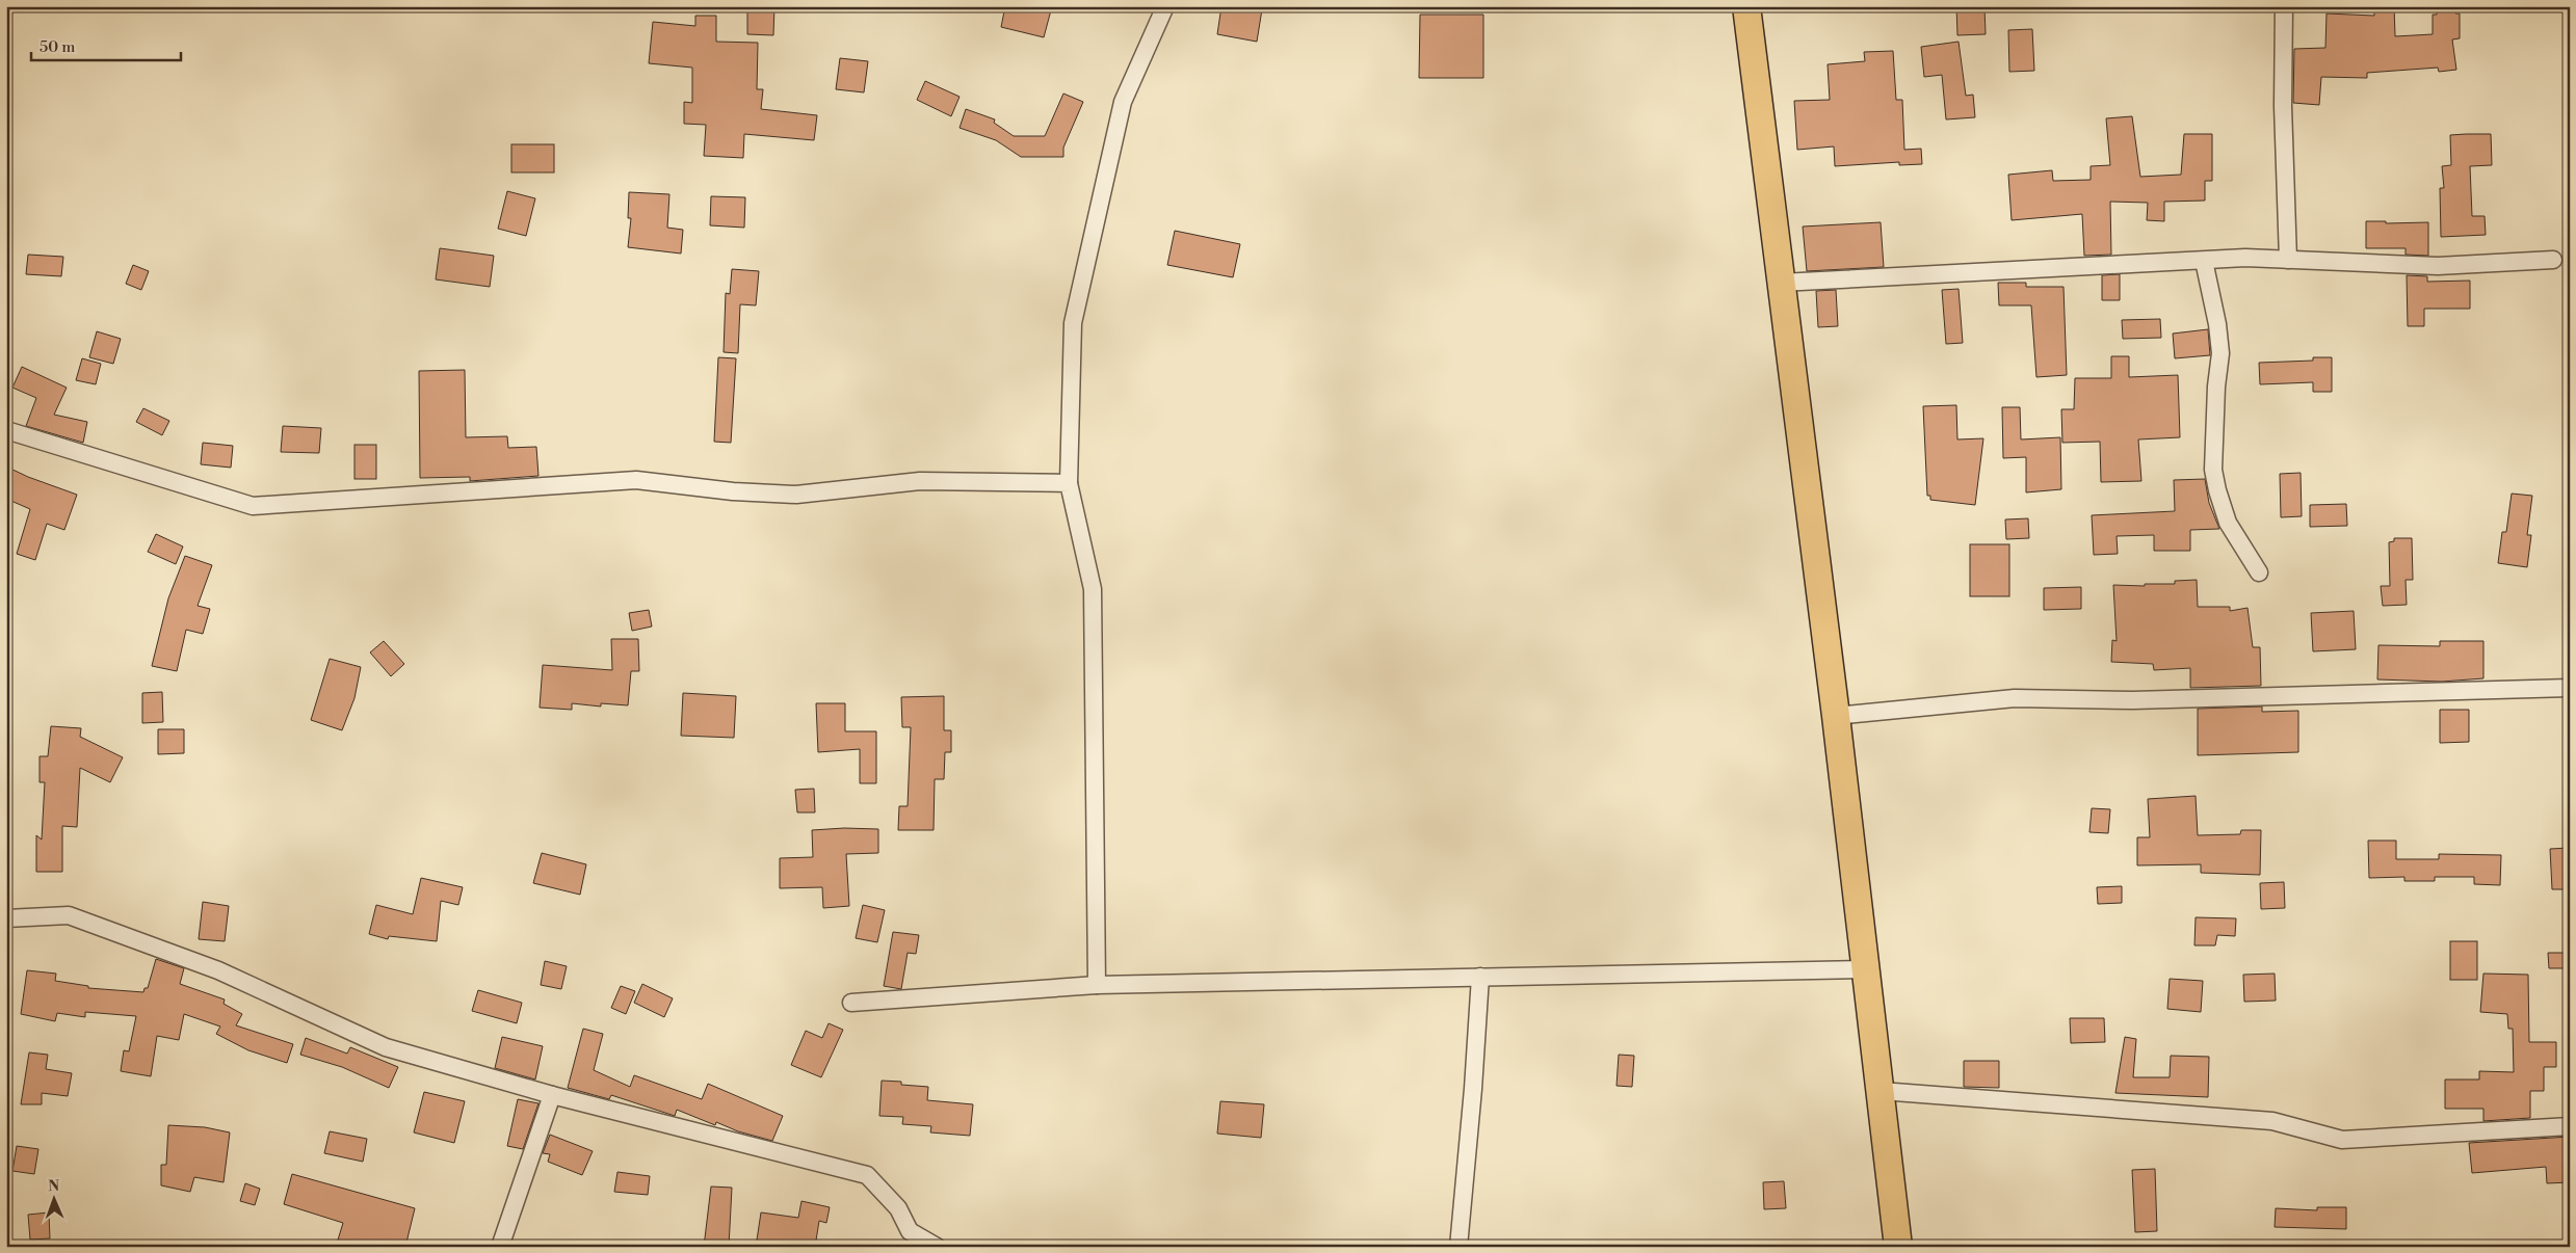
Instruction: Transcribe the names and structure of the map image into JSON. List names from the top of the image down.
{
  "scale_bar": "50 m",
  "north": "top"
}
